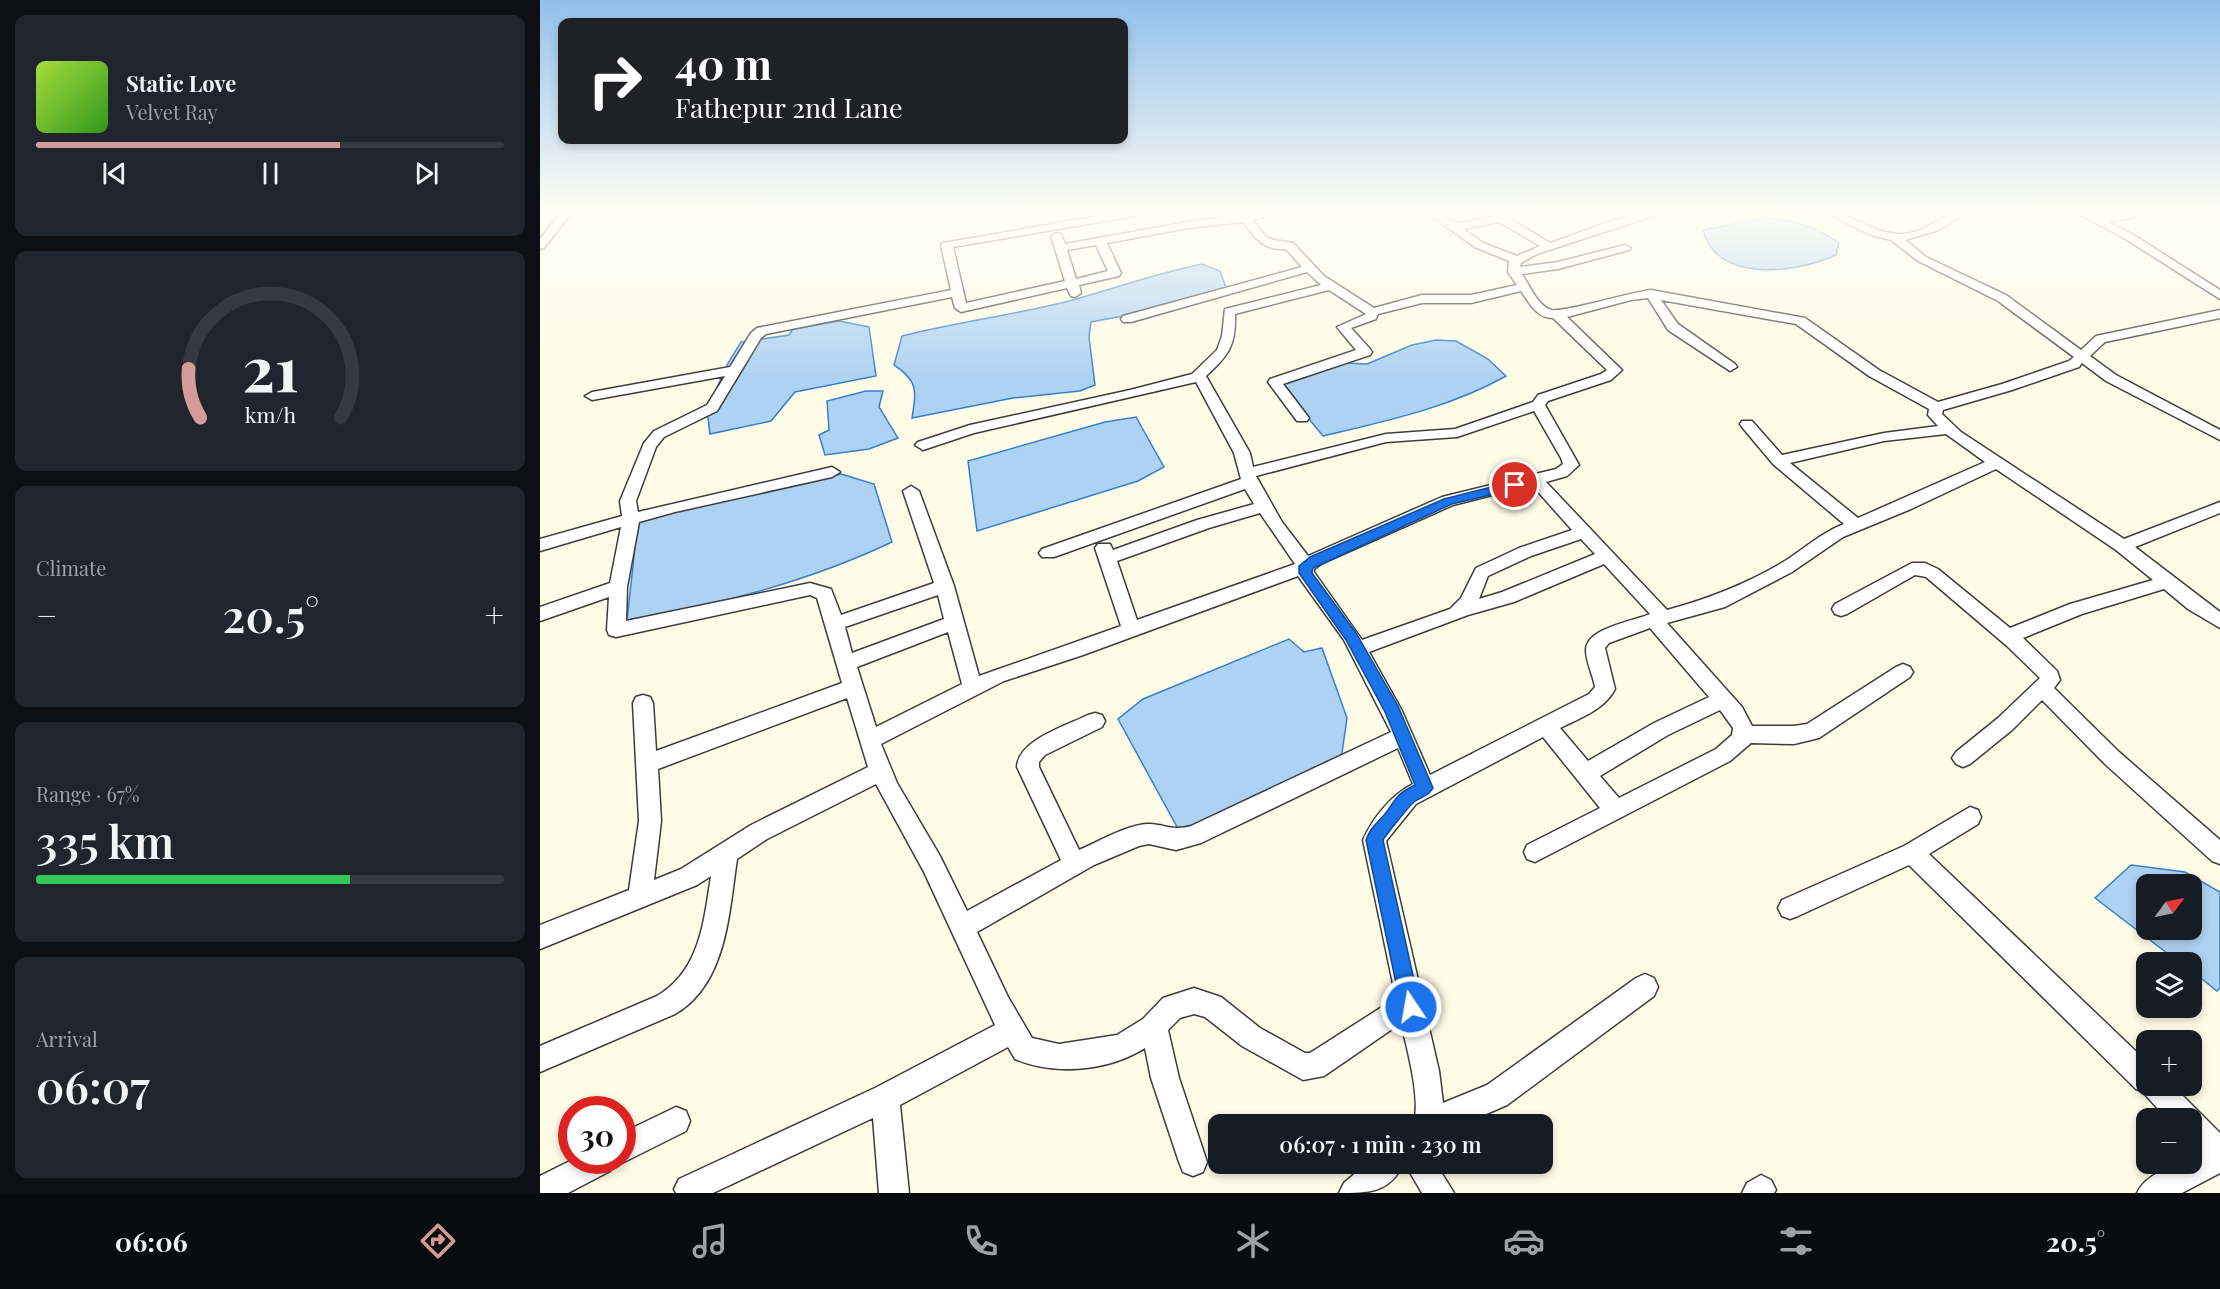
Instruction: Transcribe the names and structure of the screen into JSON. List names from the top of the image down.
{
  "north": "top right",
  "page": {
    "turn": ["40 m", "Fathepur 2nd Lane"],
    "song": ["Static Love", "Velvet Ray"],
    "tile": [
      "Climate",
      ["Range · 67%", "335 km"],
      ["Arrival", "06:07"]
    ],
    "heat": ["−", "20.5°", "+"],
    "map_buttons": ["+", "−"],
    "limit": "30",
    "trip": "06:07 · 1 min · 230 m",
    "tabs": ["06:06", "20.5°"],
    "gauge": ["21", "km/h"]
  }
}
